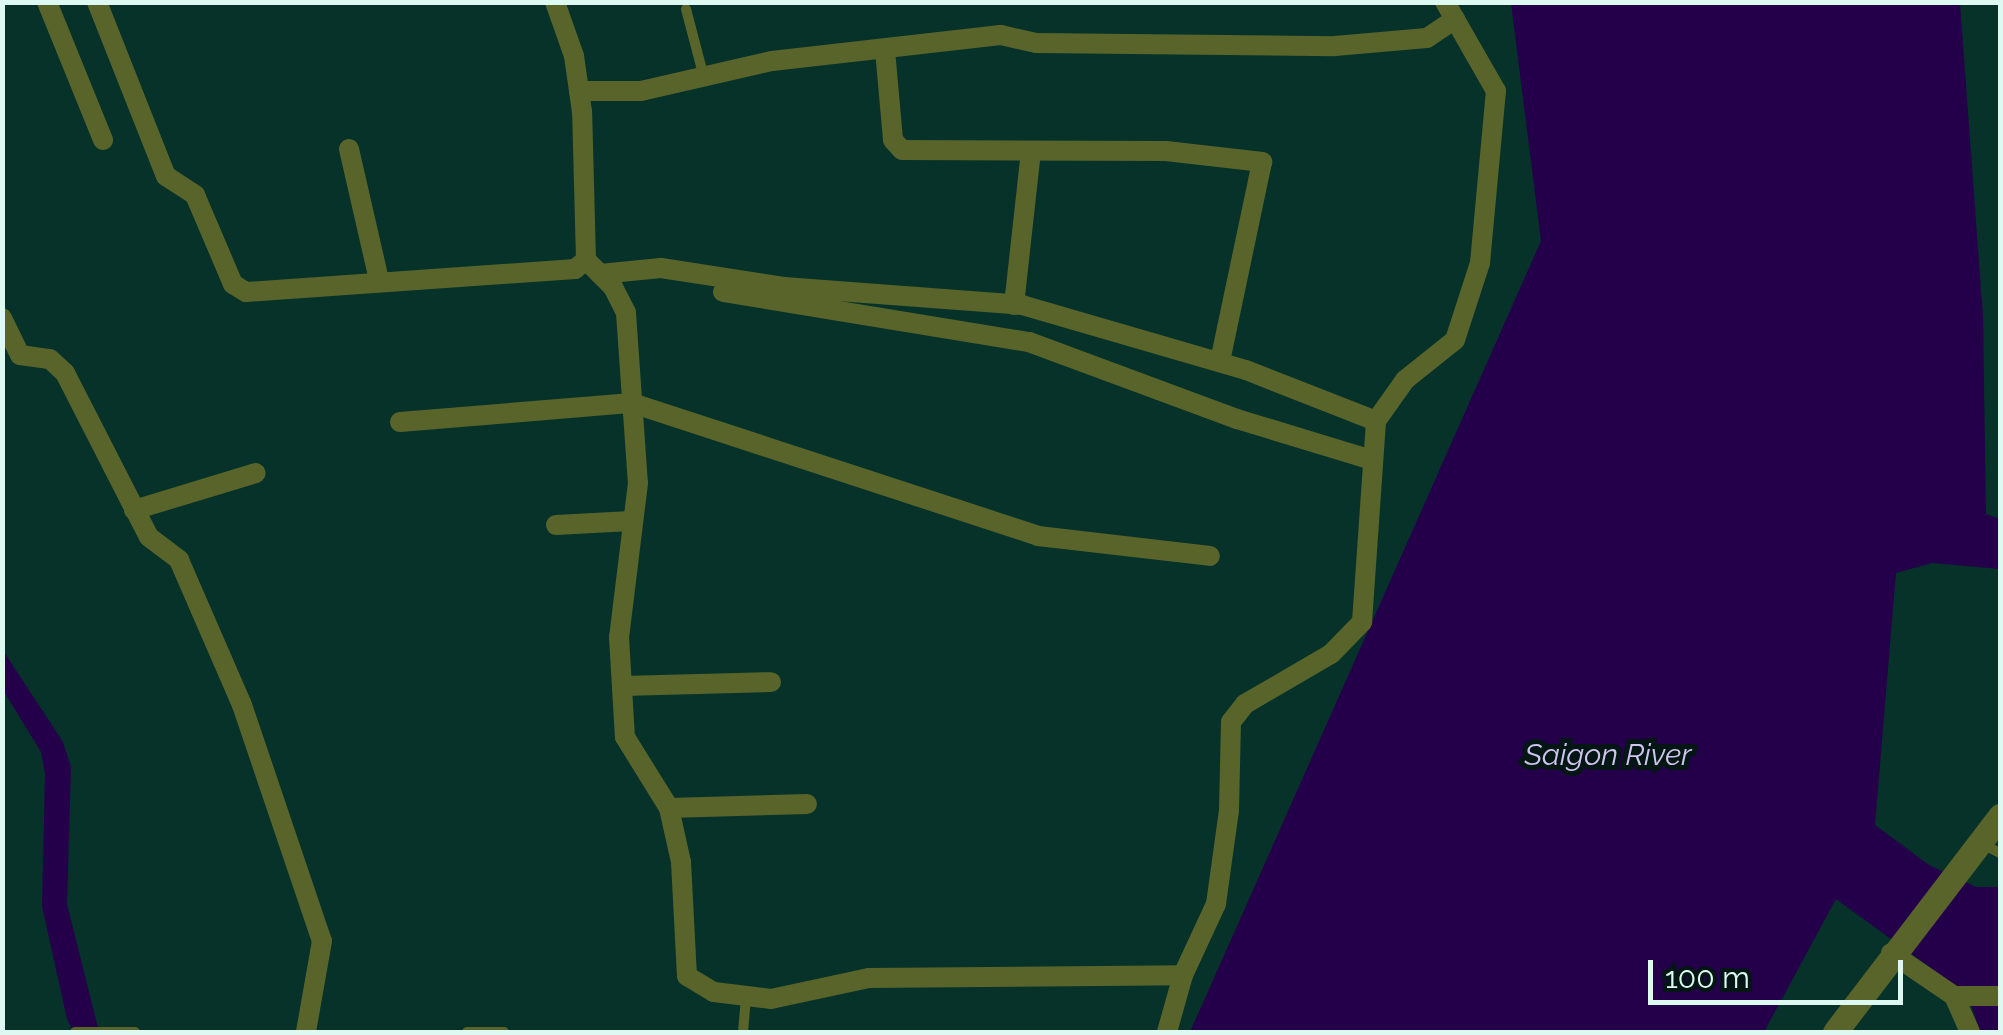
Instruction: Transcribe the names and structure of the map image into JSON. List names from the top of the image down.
{
  "water": ["Saigon River"],
  "scale_bar": "100 m"
}
